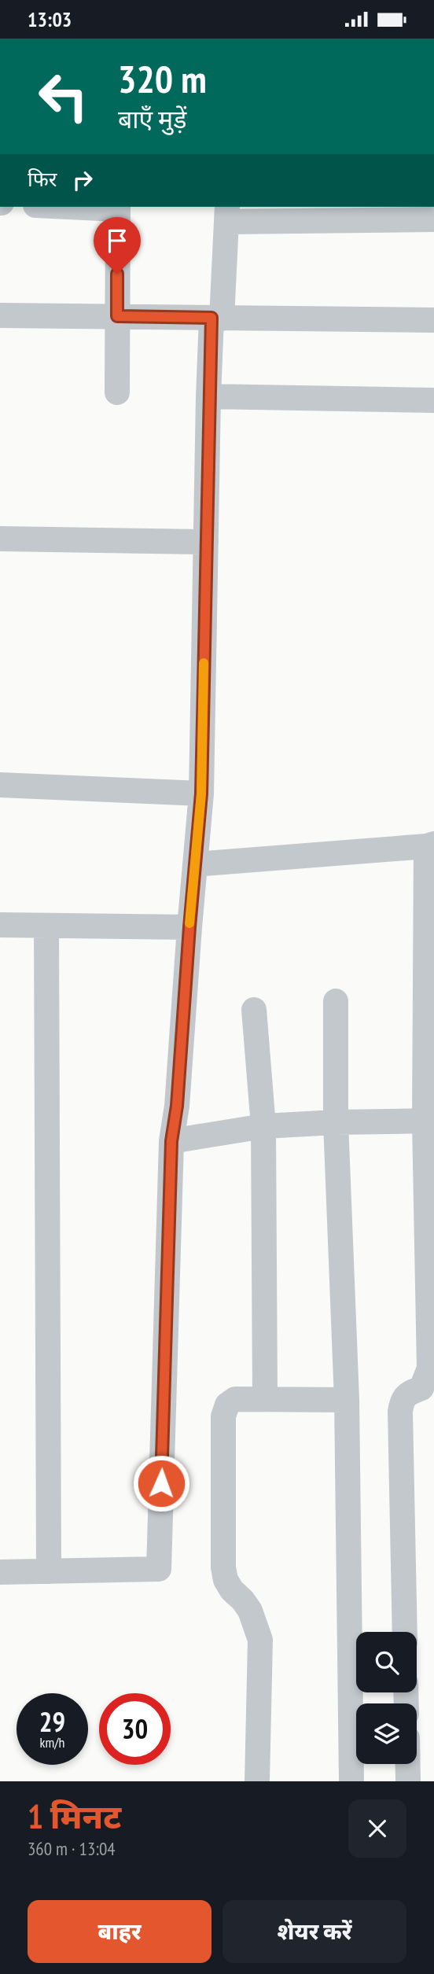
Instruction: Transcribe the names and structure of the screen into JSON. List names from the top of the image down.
{
  "page": {
    "status": "13:03",
    "turn": ["320 m", "बाएँ मुड़ें"],
    "then": "फिर",
    "speed": "29 km/h",
    "limit": "30",
    "heading": ["1 मिनट", "360 m · 13:04"],
    "buttons": ["बाहर", "शेयर करें"]
  }
}
